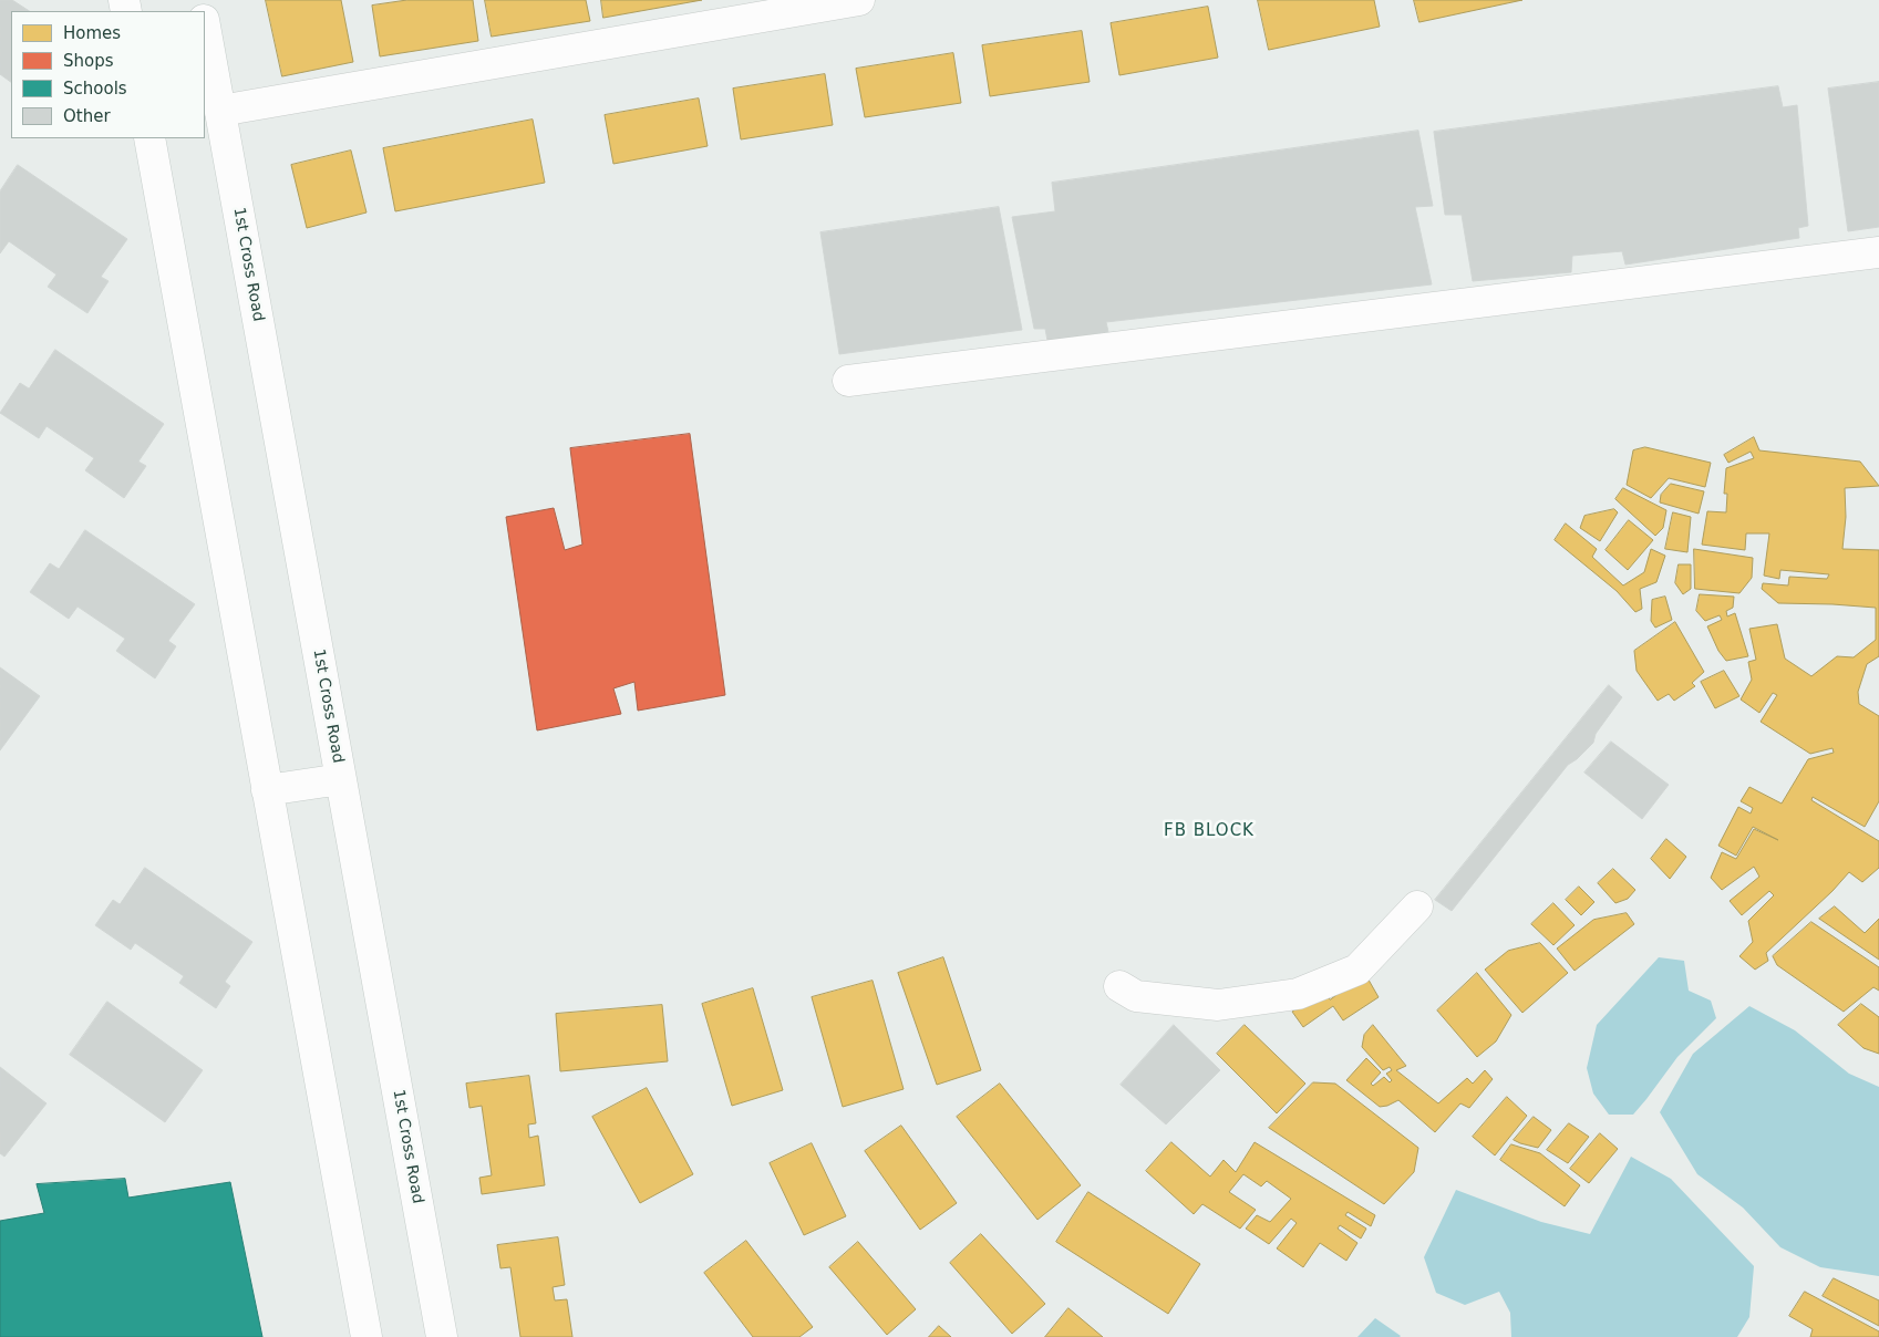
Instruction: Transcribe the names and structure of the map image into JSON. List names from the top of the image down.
{
  "streets": {
    "street": ["1st Cross Road"]
  },
  "districts": ["FB BLOCK"],
  "legend": [
    "Homes",
    "Shops",
    "Schools",
    "Other"
  ]
}
